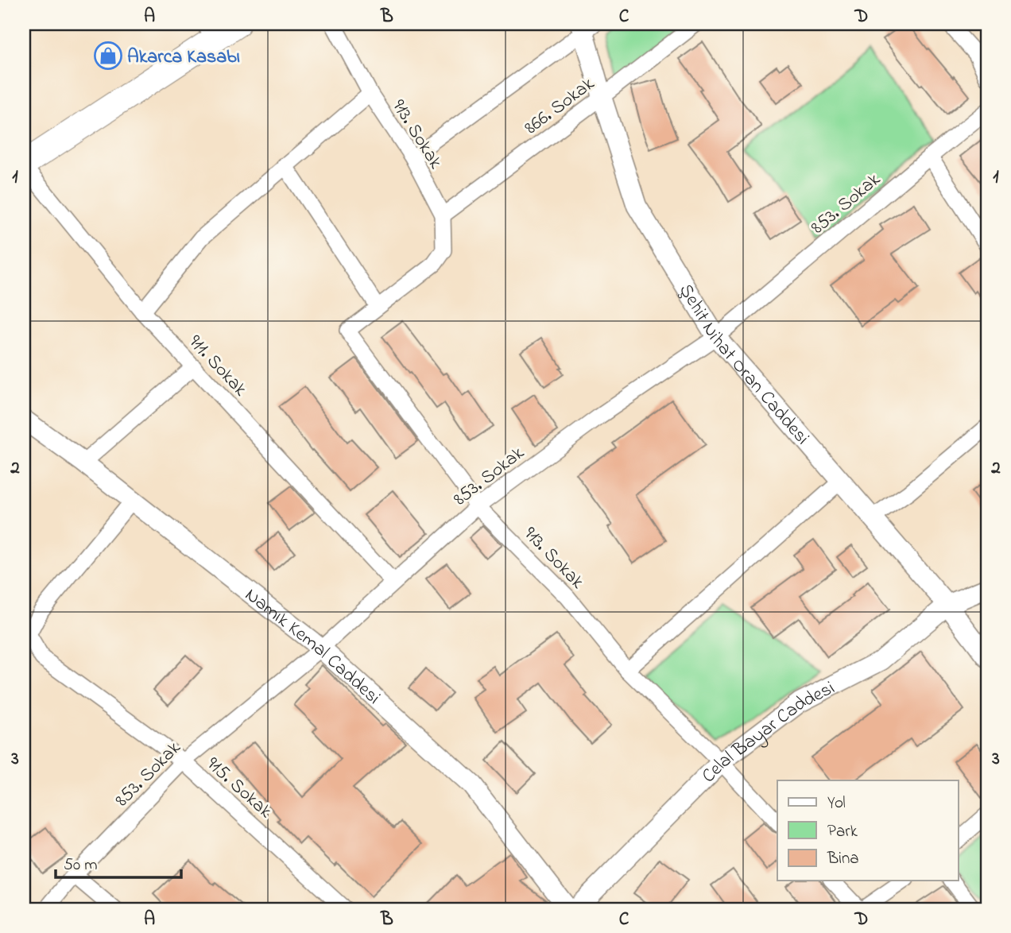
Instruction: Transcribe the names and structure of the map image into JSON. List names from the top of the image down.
{
  "streets": {
    "street": [
      "866. Sokak",
      "913. Sokak",
      "853. Sokak",
      "Şehit Nihat Oran Caddesi",
      "911. Sokak",
      "Namık Kemal Caddesi",
      "Celal Bayar Caddesi",
      "915. Sokak"
    ]
  },
  "crossings": [
    ["866. Sokak", "913. Sokak"],
    ["866. Sokak", "Şehit Nihat Oran Caddesi"],
    ["913. Sokak", "853. Sokak"],
    ["913. Sokak", "Celal Bayar Caddesi"],
    ["853. Sokak", "Şehit Nihat Oran Caddesi"],
    ["853. Sokak", "911. Sokak"],
    ["853. Sokak", "Namık Kemal Caddesi"],
    ["853. Sokak", "915. Sokak"],
    ["Şehit Nihat Oran Caddesi", "Celal Bayar Caddesi"],
    ["Namık Kemal Caddesi", "915. Sokak"]
  ],
  "places": {
    "shop": ["Akarca Kasabı"]
  },
  "legend": ["Yol", "Park", "Bina"],
  "scale_bar": "50 m",
  "grid": {
    "columns": [
      "A",
      "B",
      "C",
      "D"
    ],
    "rows": ["1", "2", "3"]
  }
}
